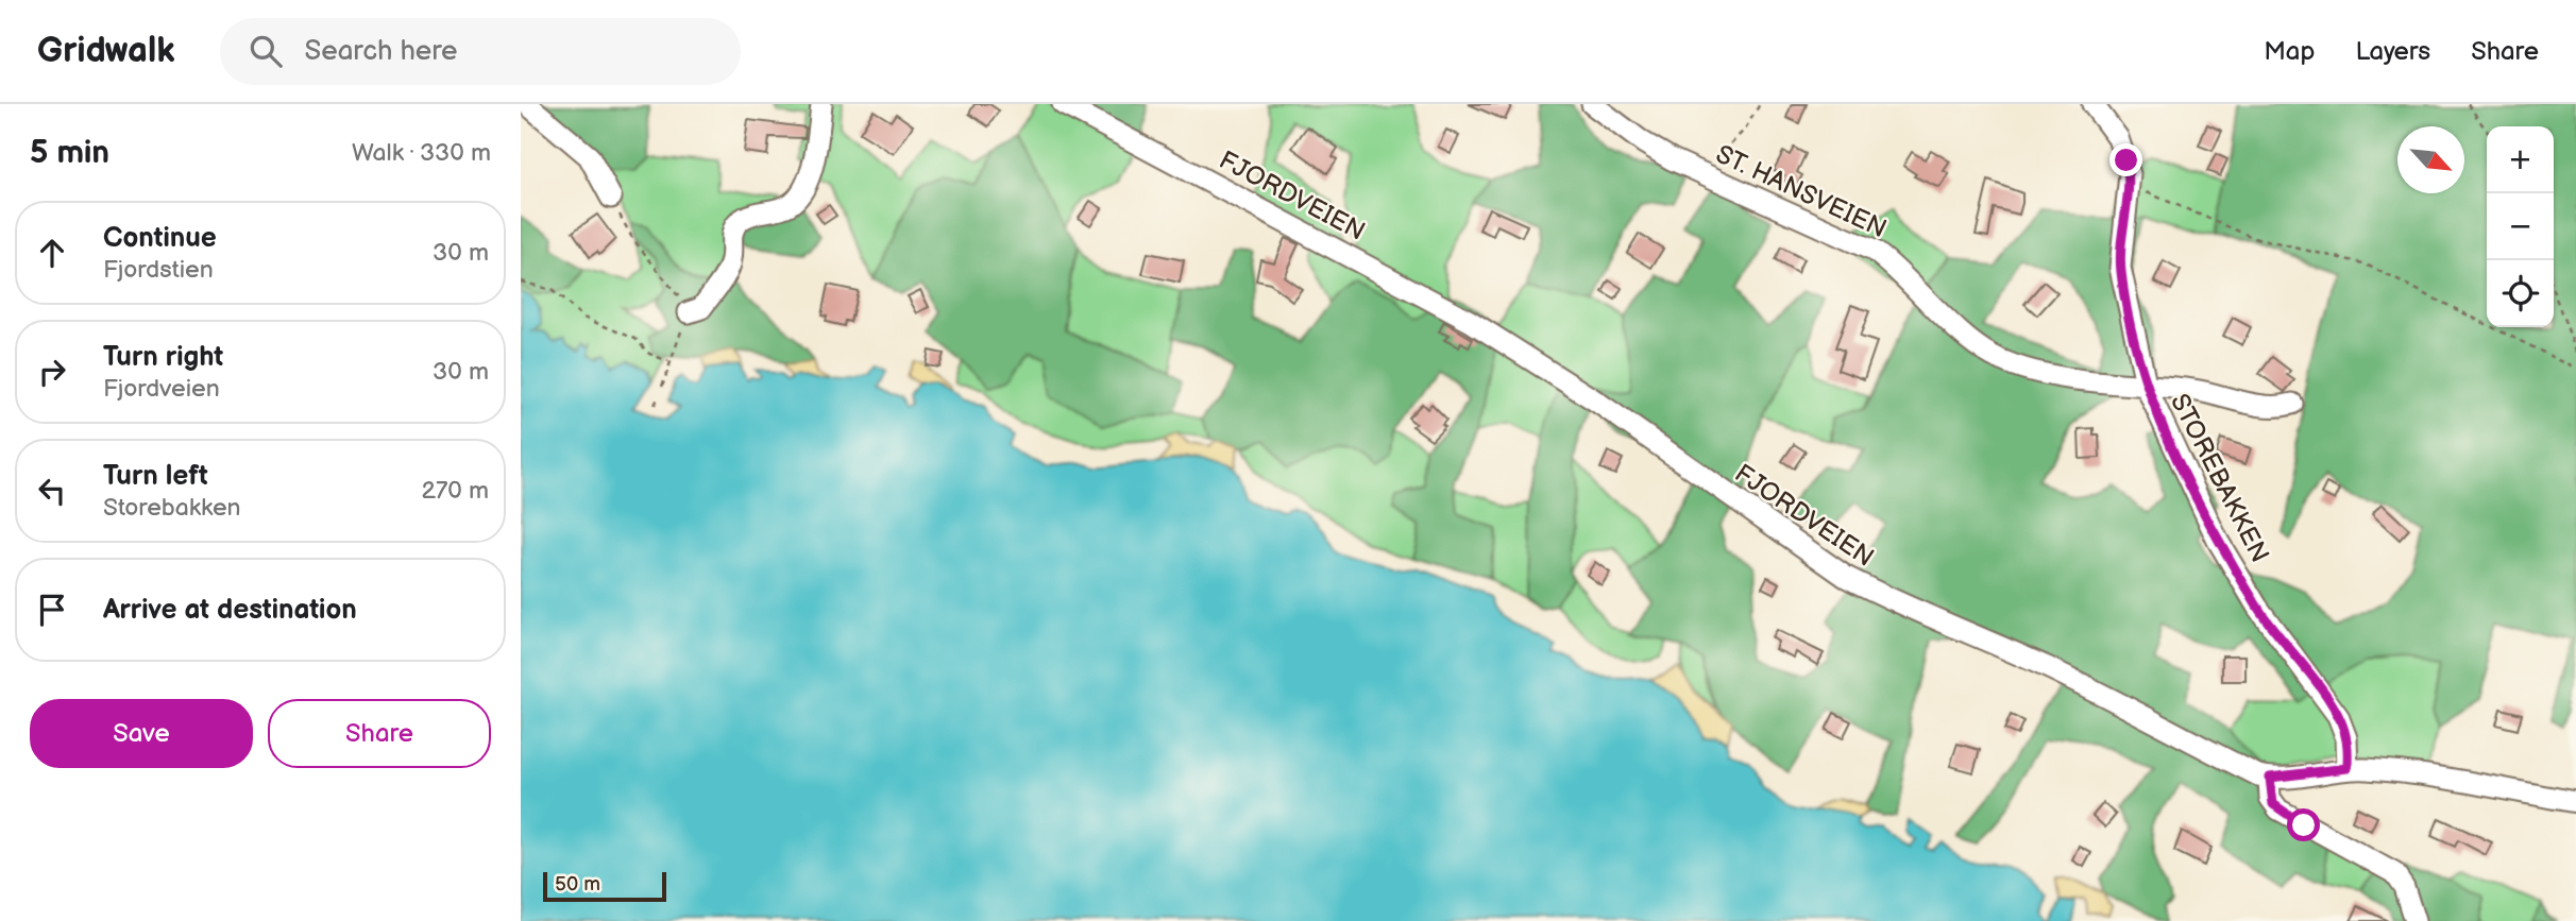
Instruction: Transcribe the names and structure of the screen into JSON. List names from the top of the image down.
{
  "streets": {
    "street": ["ST. HANSVEIEN", "FJORDVEIEN", "STOREBAKKEN"]
  },
  "crossings": [
    ["ST. HANSVEIEN", "STOREBAKKEN"]
  ],
  "scale_bar": "50 m",
  "north": "bottom right",
  "page": {
    "header": "Gridwalk",
    "search": "Search here",
    "nav": ["Map", "Layers", "Share"],
    "heading": ["5 min", "Walk · 330 m"],
    "map_buttons": ["+", "−"],
    "list": [
      ["Continue", "Fjordstien", "30 m"],
      ["Turn right", "Fjordveien", "30 m"],
      ["Turn left", "Storebakken", "270 m"],
      "Arrive at destination"
    ],
    "buttons": ["Save", "Share"],
    "scale": "50 m"
  }
}
